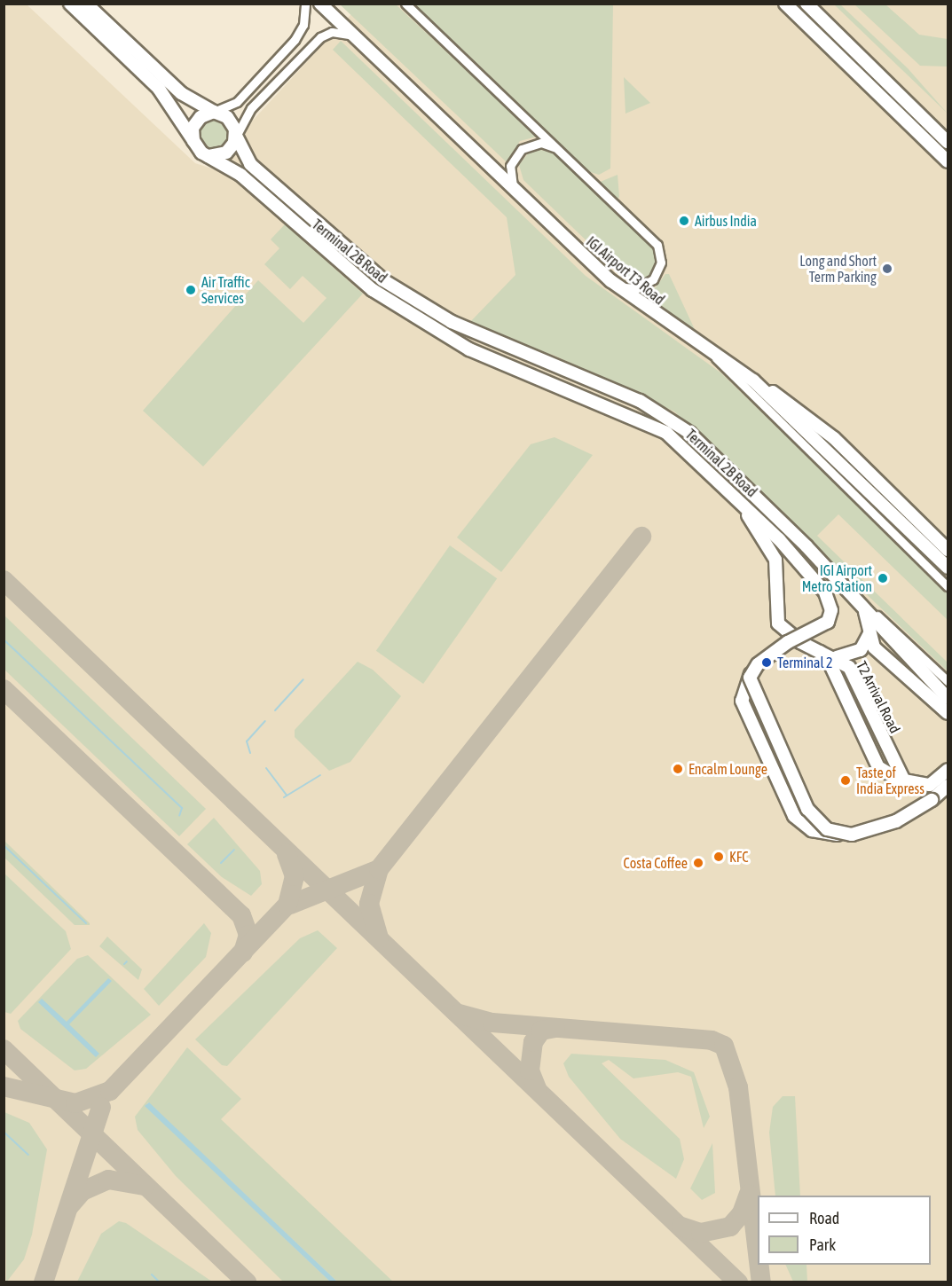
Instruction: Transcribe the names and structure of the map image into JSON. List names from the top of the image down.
{
  "streets": {
    "main road": ["Terminal 2B Road", "IGI Airport T3 Road", "T2 Arrival Road"]
  },
  "crossings": [
    ["Terminal 2B Road", "T2 Arrival Road"]
  ],
  "places": [
    "Airbus India",
    "Long and Short Term Parking",
    "Air Traffic Services",
    "IGI Airport Metro Station",
    "Terminal 2",
    "Encalm Lounge",
    "Taste of India Express",
    "KFC",
    "Costa Coffee"
  ],
  "legend": ["Road", "Park"]
}
